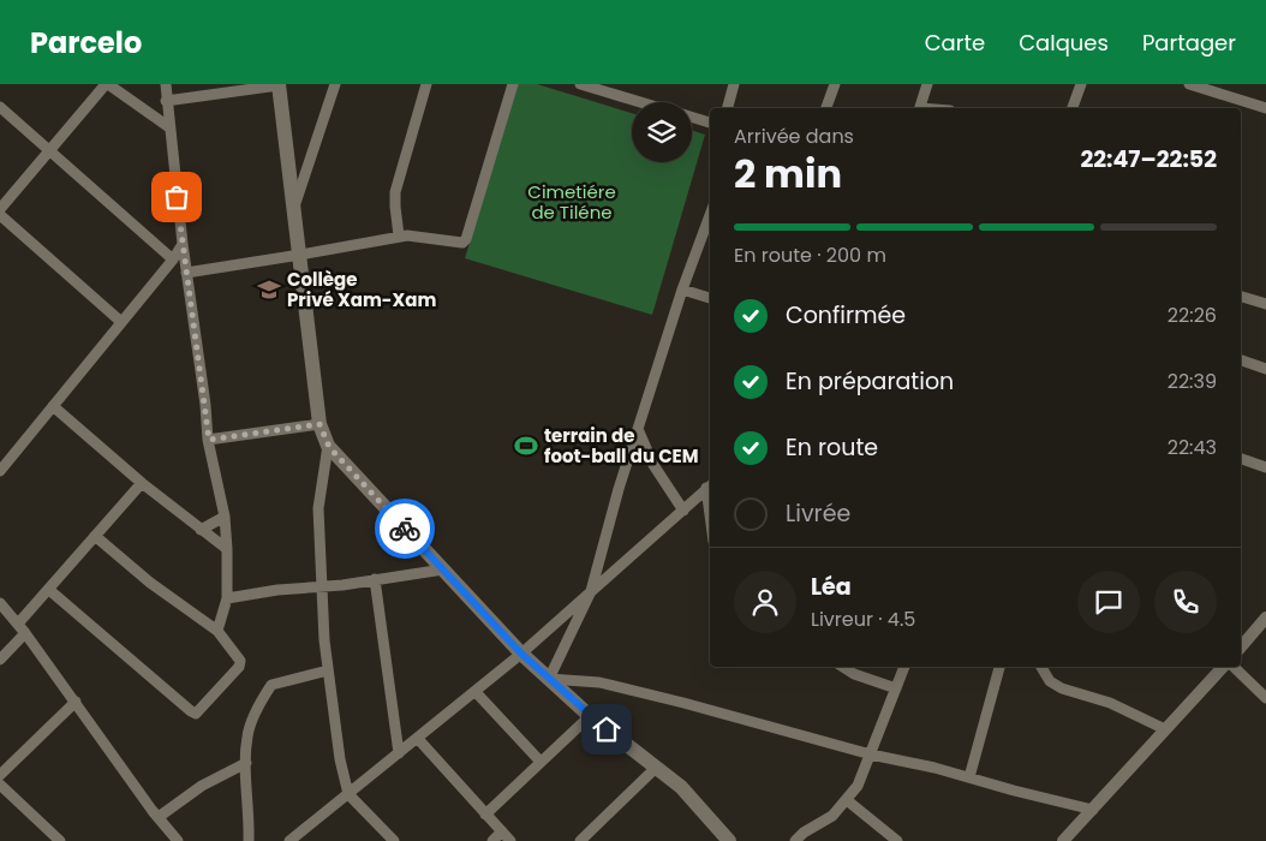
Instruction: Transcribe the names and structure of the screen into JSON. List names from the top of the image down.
{
  "parks": ["Cimetiére de Tiléne"],
  "places": {
    "school or university": ["Collège Privé Xam-Xam"],
    "sports": ["terrain de foot-ball du CEM"]
  },
  "page": {
    "header": "Parcelo",
    "nav": ["Carte", "Calques", "Partager"],
    "heading": ["2 min", "Arrivée dans", "22:47–22:52"],
    "panel": ["Léa", "Livreur · 4.5"],
    "bar": "En route · 200 m",
    "list": [
      ["Confirmée", "22:26"],
      ["En préparation", "22:39"],
      ["En route", "22:43"],
      "Livrée"
    ]
  }
}
